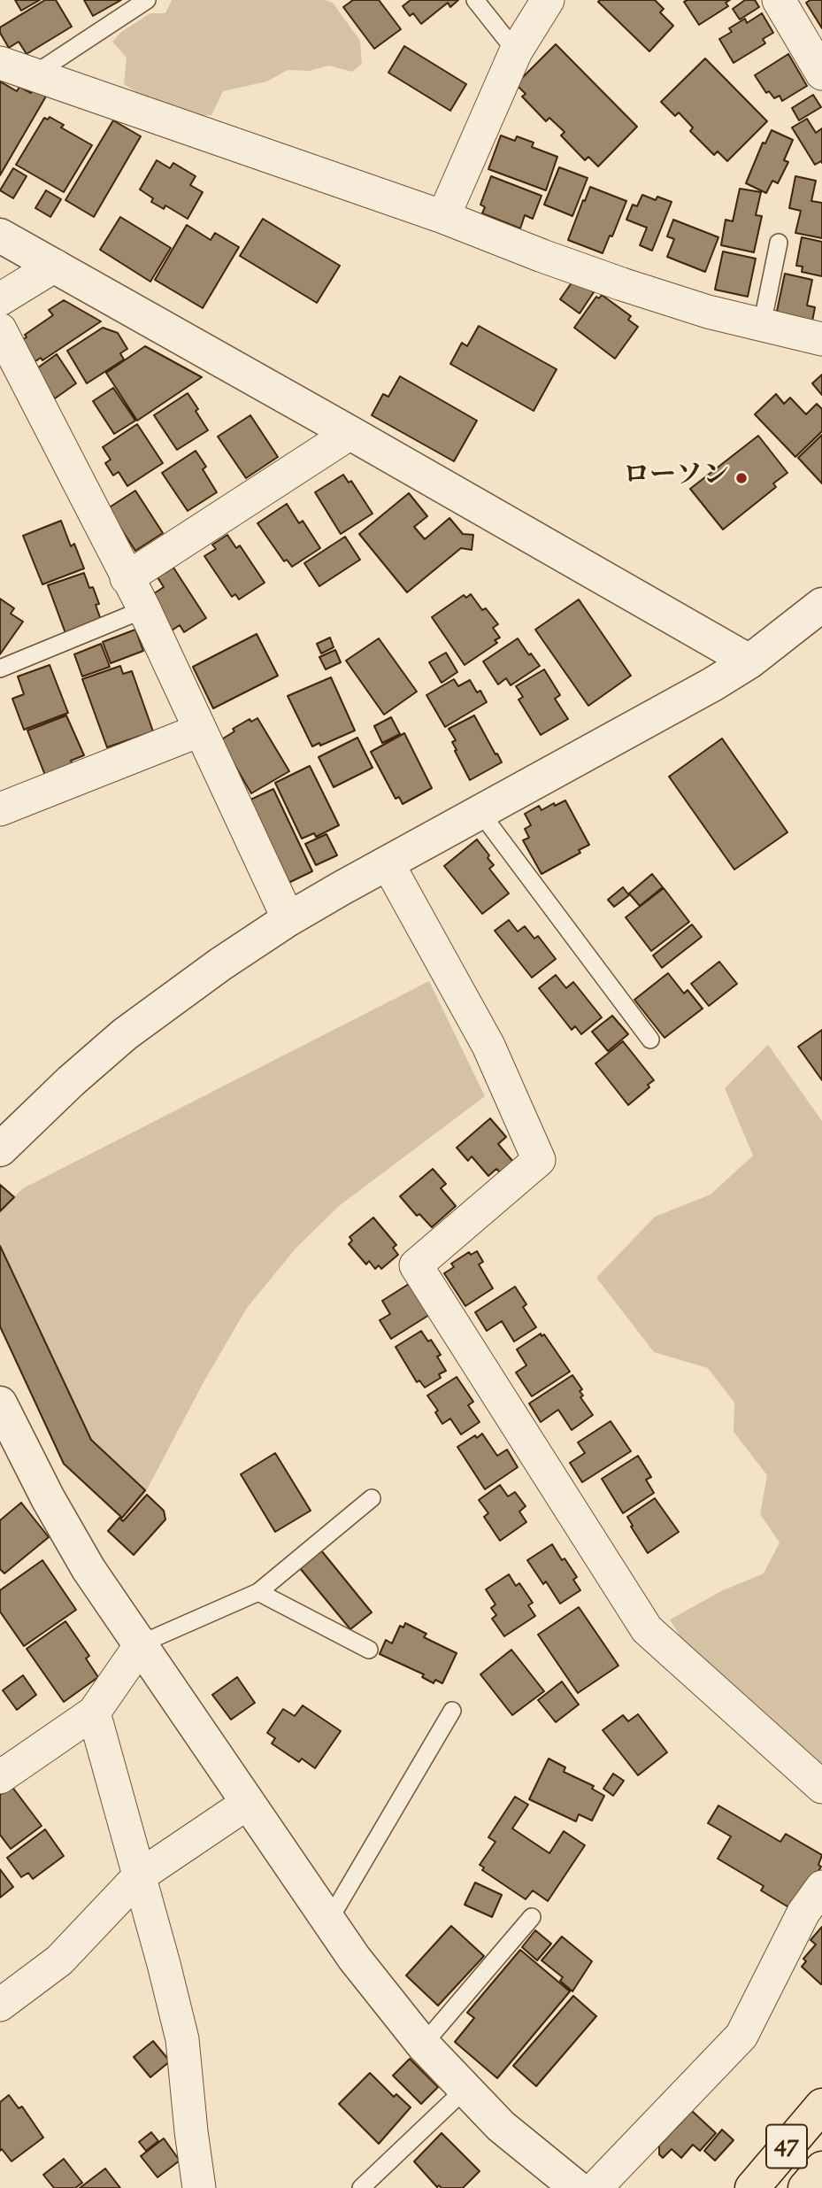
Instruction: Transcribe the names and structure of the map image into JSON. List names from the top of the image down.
{
  "streets": {
    "main road": ["47"]
  },
  "places": ["ローソン"]
}
